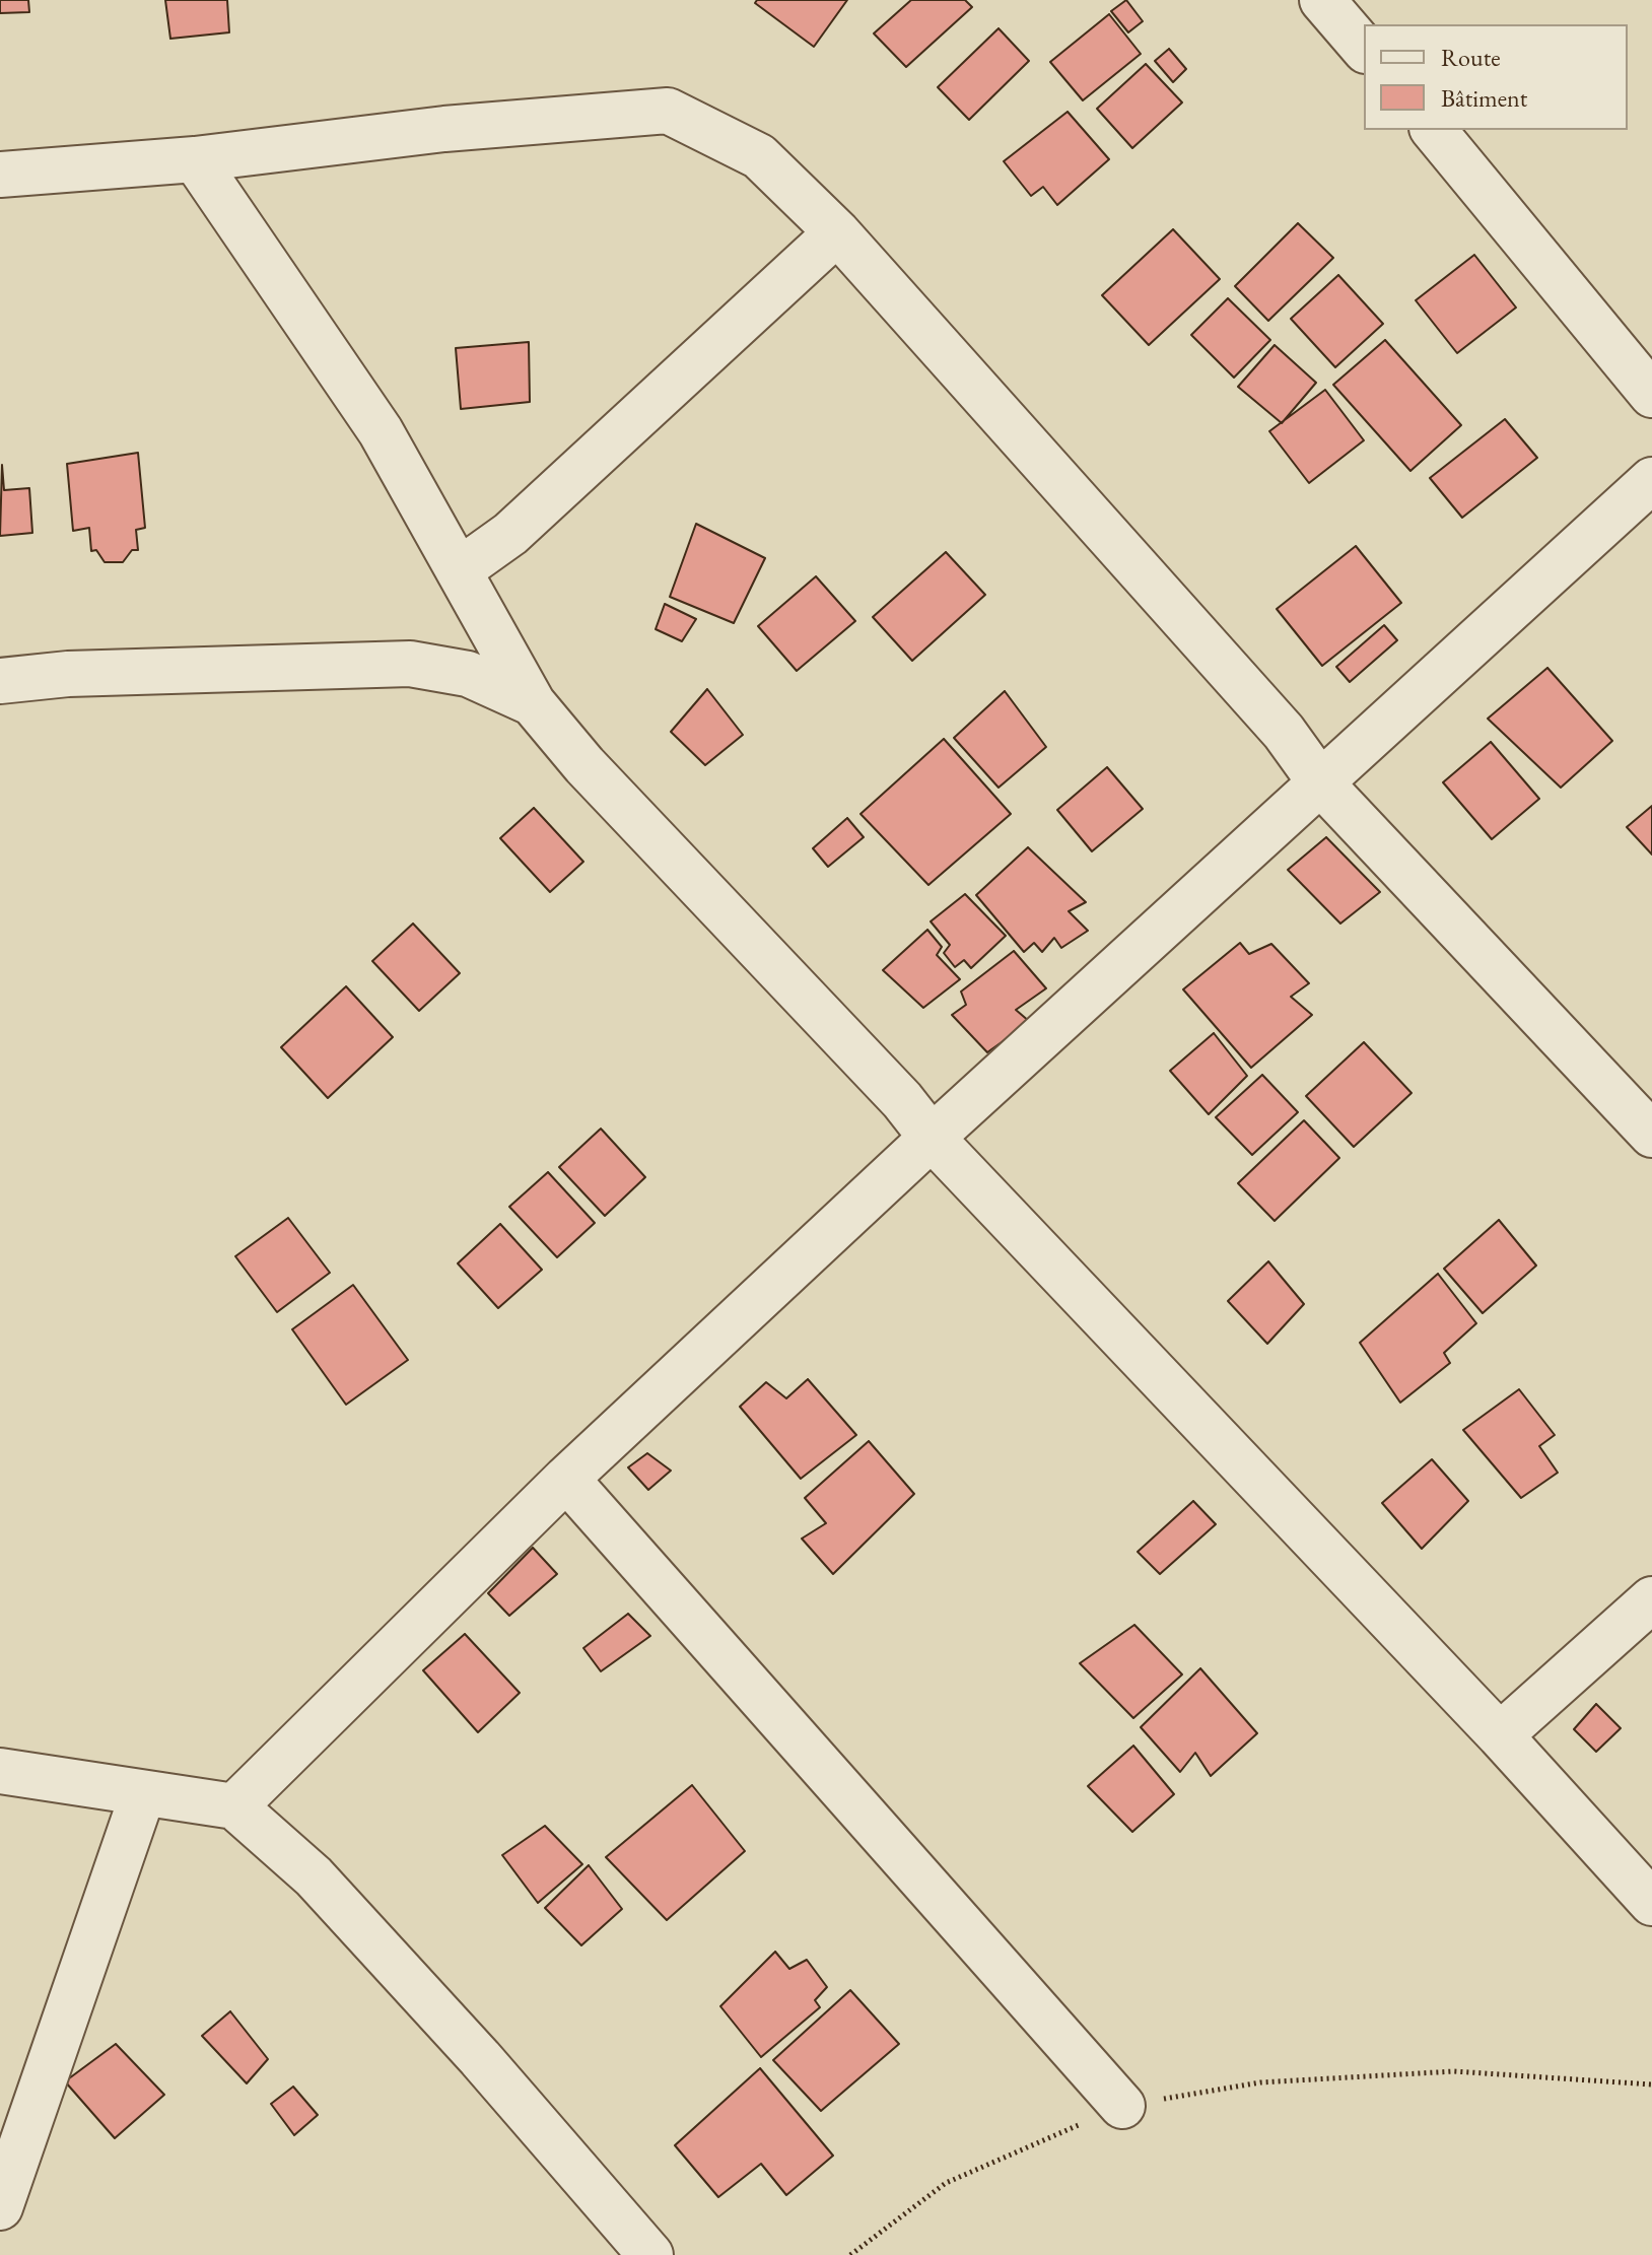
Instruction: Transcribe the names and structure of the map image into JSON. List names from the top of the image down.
{
  "legend": ["Route", "Bâtiment"]
}
